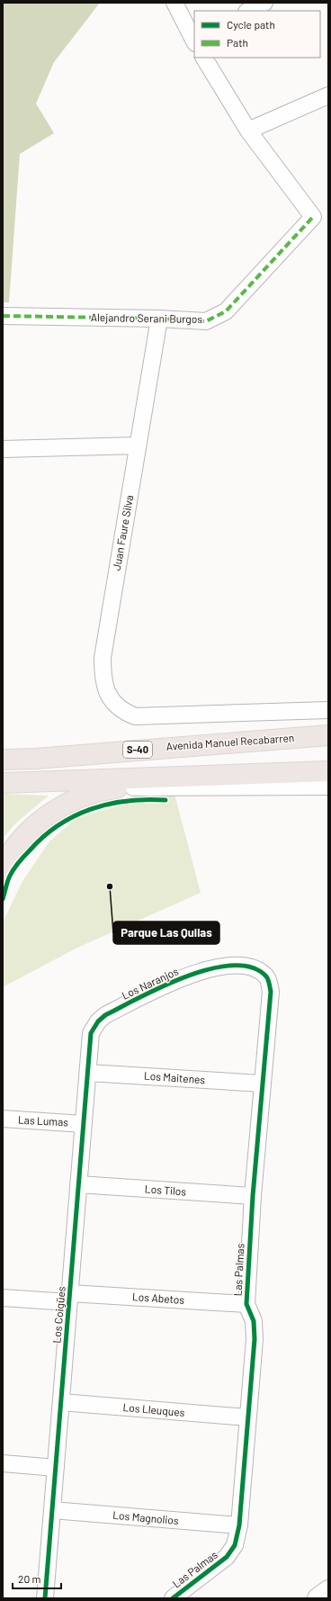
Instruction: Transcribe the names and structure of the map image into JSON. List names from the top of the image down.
{
  "streets": {
    "main road": ["Avenida Manuel Recabarren", "S-40"],
    "street": [
      "Alejandro Serani Burgos",
      "Juan Faure Silva",
      "Los Naranjos",
      "Los Maitenes",
      "Las Lumas",
      "Los Tilos",
      "Las Palmas",
      "Los Abetos",
      "Los Coigües",
      "Los Lleuques",
      "Los Magnolios"
    ]
  },
  "crossings": [
    ["Alejandro Serani Burgos", "Juan Faure Silva"],
    ["Los Naranjos", "Las Palmas"],
    ["Los Naranjos", "Los Coigües"],
    ["Los Maitenes", "Las Palmas"],
    ["Los Maitenes", "Los Coigües"],
    ["Las Lumas", "Los Coigües"],
    ["Los Tilos", "Las Palmas"],
    ["Los Tilos", "Los Coigües"],
    ["Las Palmas", "Los Abetos"],
    ["Las Palmas", "Los Lleuques"],
    ["Las Palmas", "Los Magnolios"],
    ["Los Abetos", "Los Coigües"],
    ["Los Coigües", "Los Lleuques"],
    ["Los Coigües", "Los Magnolios"]
  ],
  "places": ["Parque Las Quilas"],
  "legend": ["Cycle path", "Path"],
  "scale_bar": "20 m"
}
